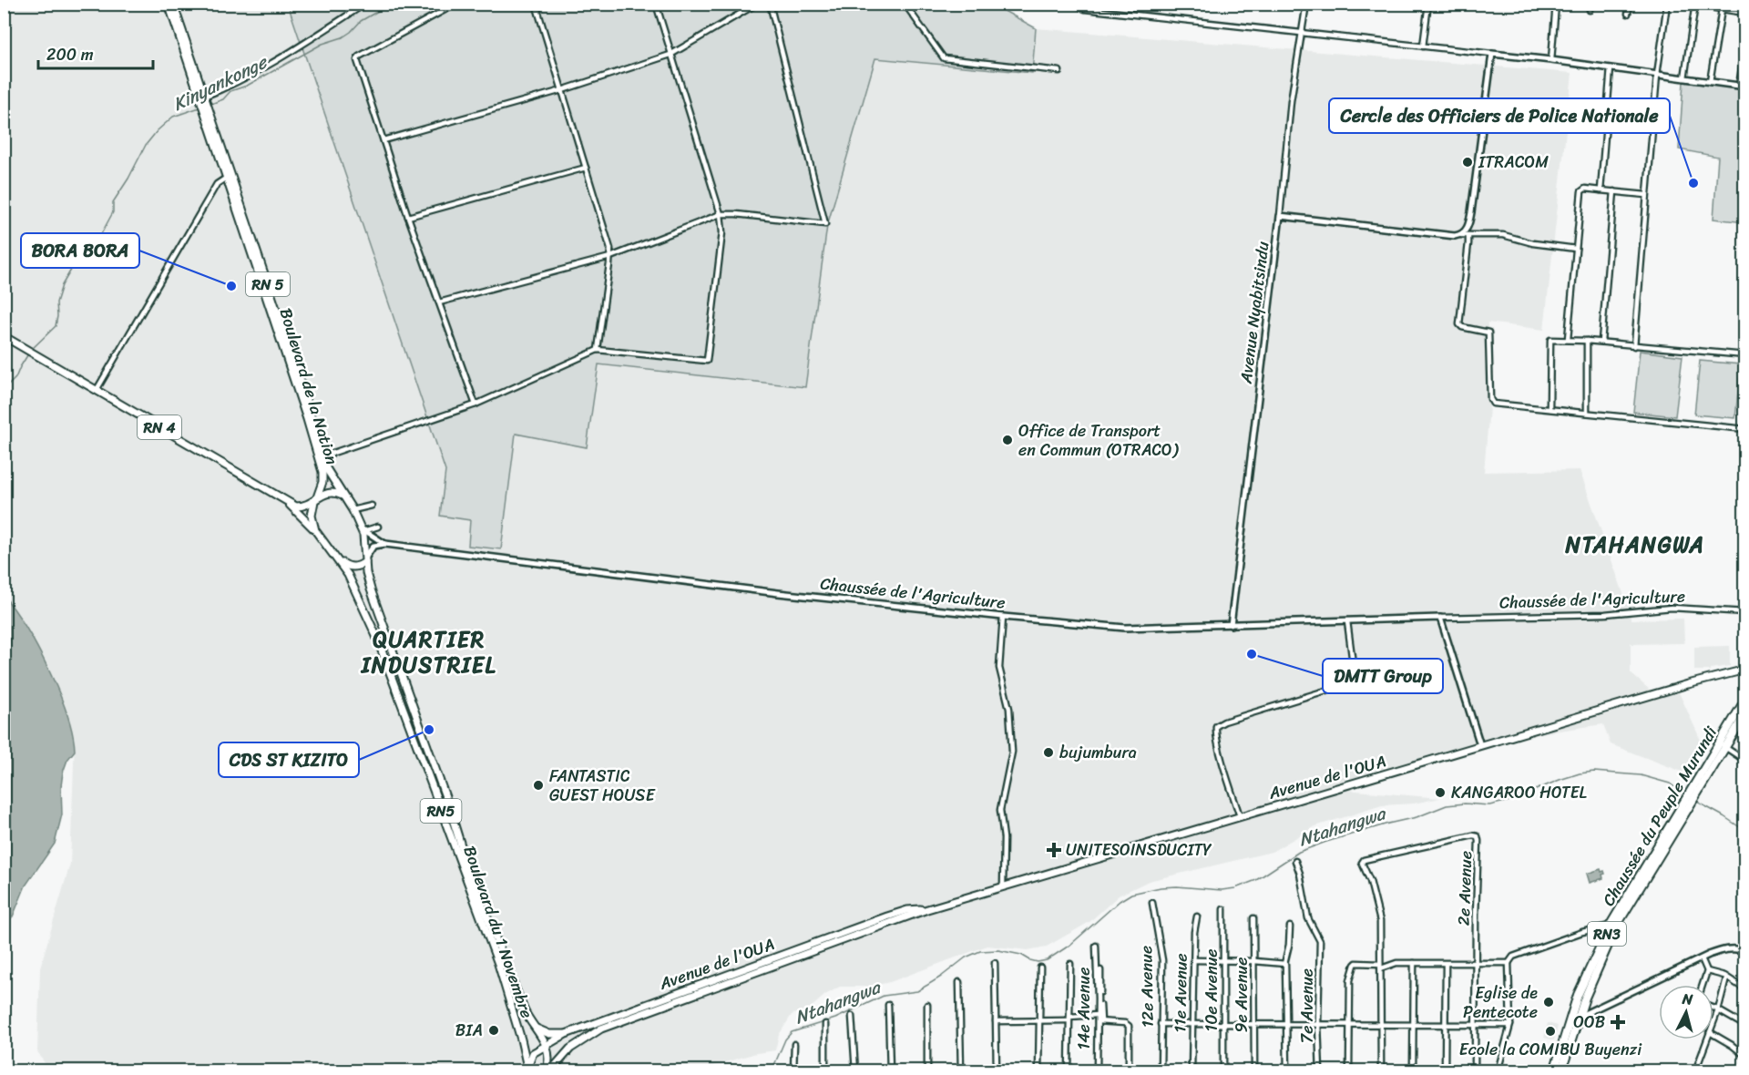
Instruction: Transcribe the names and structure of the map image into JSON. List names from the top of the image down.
{
  "streets": {
    "highway": ["Chaussée du Peuple Murundi", "RN3"],
    "main road": [
      "RN 5",
      "Boulevard de la Nation",
      "RN 4",
      "Avenue de l'OUA",
      "RN5",
      "Boulevard du 1 Novembre"
    ],
    "street": [
      "Avenue Nyabitsindu",
      "Chaussée de l'Agriculture",
      "2e Avenue",
      "12e Avenue",
      "10e Avenue",
      "11e Avenue",
      "9e Avenue",
      "7e Avenue",
      "14e Avenue"
    ]
  },
  "crossings": [
    ["Avenue Nyabitsindu", "Chaussée de l'Agriculture"],
    ["Boulevard de la Nation", "RN 4"],
    ["Boulevard de la Nation", "Boulevard du 1 Novembre"],
    ["RN 4", "Boulevard du 1 Novembre"],
    ["Chaussée de l'Agriculture", "Boulevard du 1 Novembre"],
    ["Avenue de l'OUA", "Boulevard du 1 Novembre"]
  ],
  "districts": ["NTAHANGWA", "QUARTIER INDUSTRIEL"],
  "water": ["Kinyankonge", "Ntahangwa"],
  "places": {
    "other": [
      "ITRACOM",
      "Cercle des Officiers de Police Nationale",
      "BORA BORA",
      "Office de Transport en Commun (OTRACO)",
      "DMTT Group",
      "CDS ST KIZITO",
      "bujumbura",
      "FANTASTIC GUEST HOUSE",
      "KANGAROO HOTEL",
      "Eglise de Pentecote",
      "BIA",
      "Ecole la COMIBU Buyenzi"
    ],
    "health": ["UNITESOINSDUCITY", "OOB"]
  },
  "scale_bar": "200 m",
  "north": "top"
}
